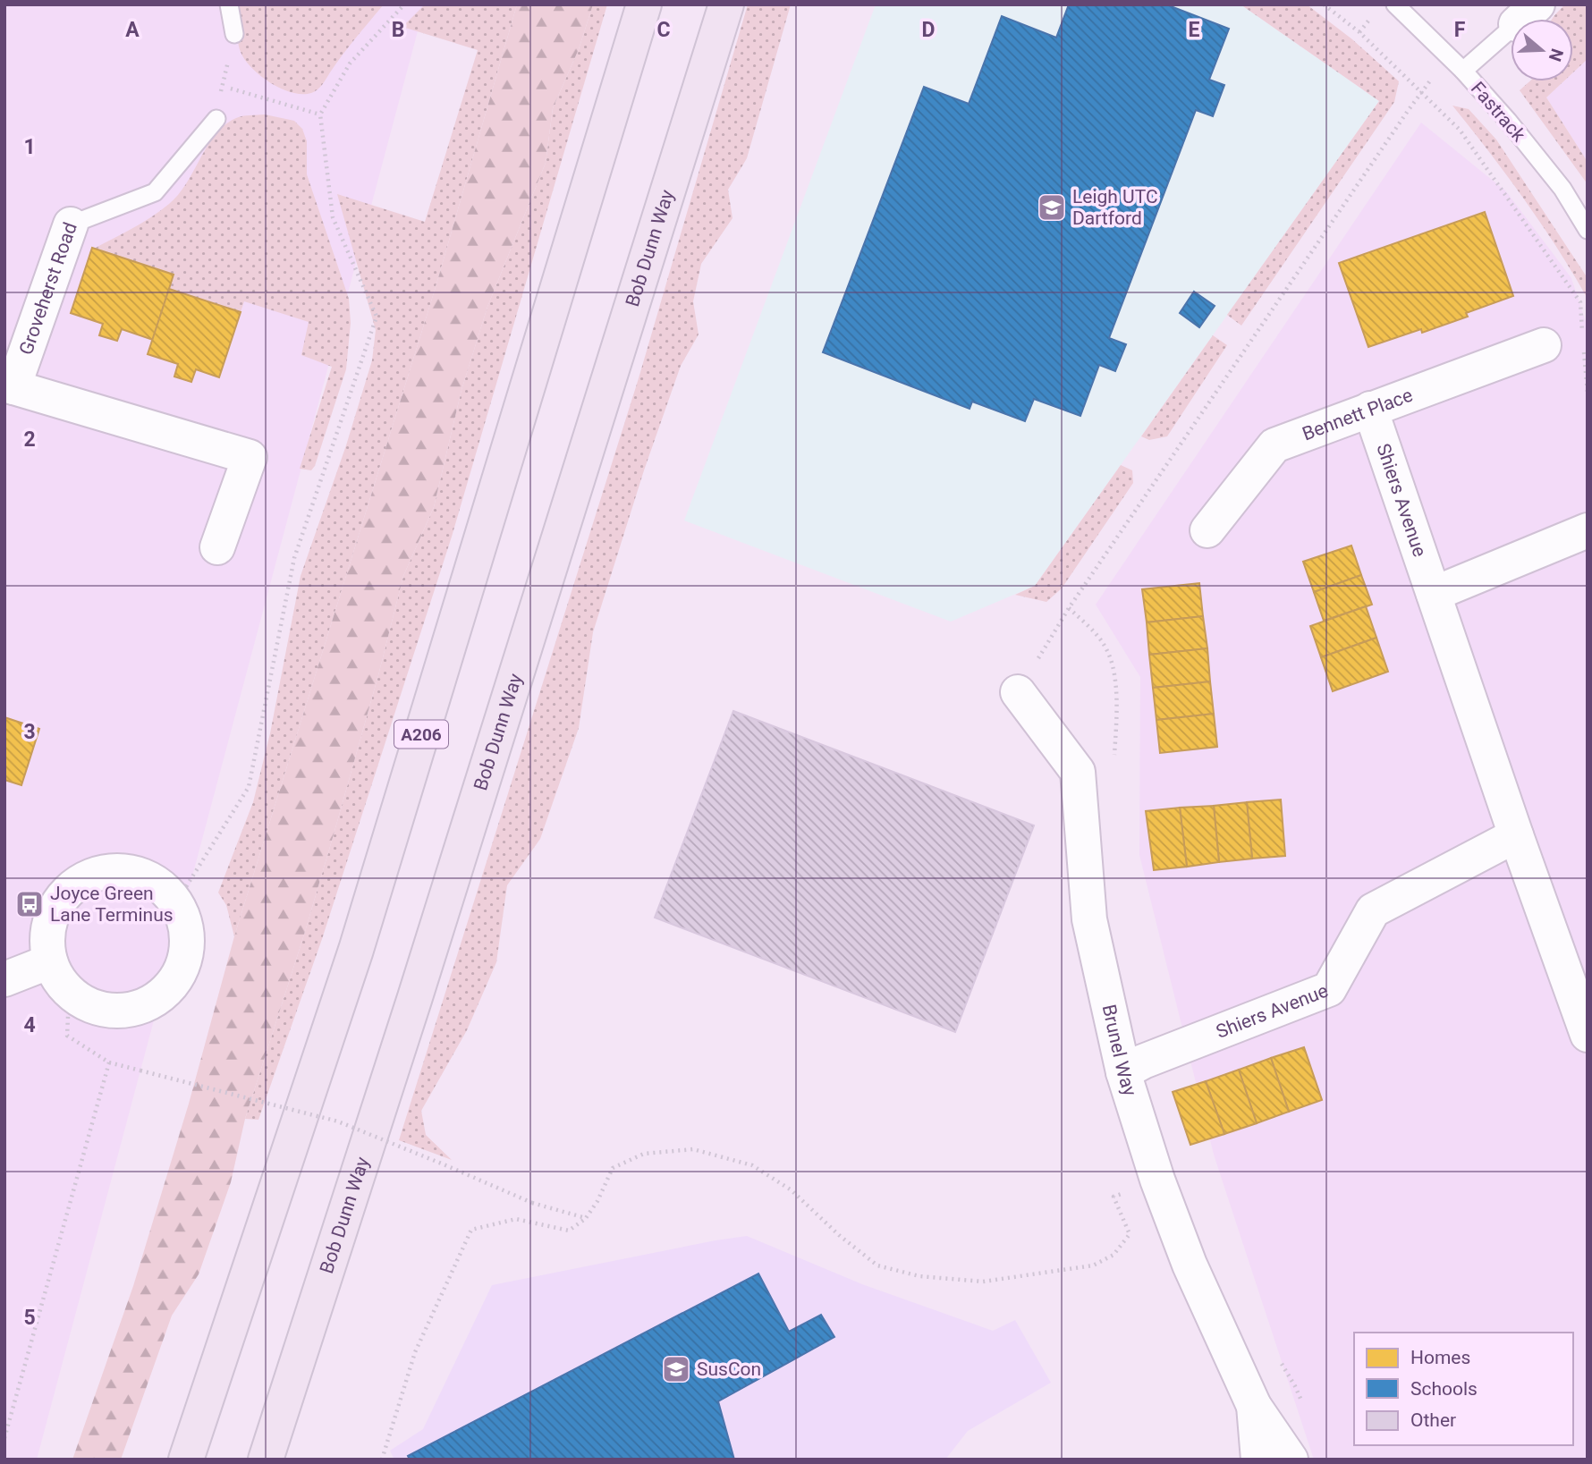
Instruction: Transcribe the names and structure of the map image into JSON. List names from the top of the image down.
{
  "streets": {
    "main road": ["Bob Dunn Way", "A206"],
    "street": [
      "Groveherst Road",
      "Bennett Place",
      "Shiers Avenue",
      "Brunel Way"
    ],
    "lane": ["Fastrack"]
  },
  "crossings": [
    ["Bennett Place", "Shiers Avenue"],
    ["Shiers Avenue", "Brunel Way"]
  ],
  "places": {
    "school or university": ["Leigh UTC Dartford", "SusCon"],
    "bus stop": ["Joyce Green Lane Terminus"]
  },
  "legend": ["Homes", "Schools", "Other"],
  "north": "right",
  "grid": {
    "columns": [
      "A",
      "B",
      "C",
      "D",
      "E",
      "F"
    ],
    "rows": [
      "1",
      "2",
      "3",
      "4",
      "5"
    ]
  }
}
